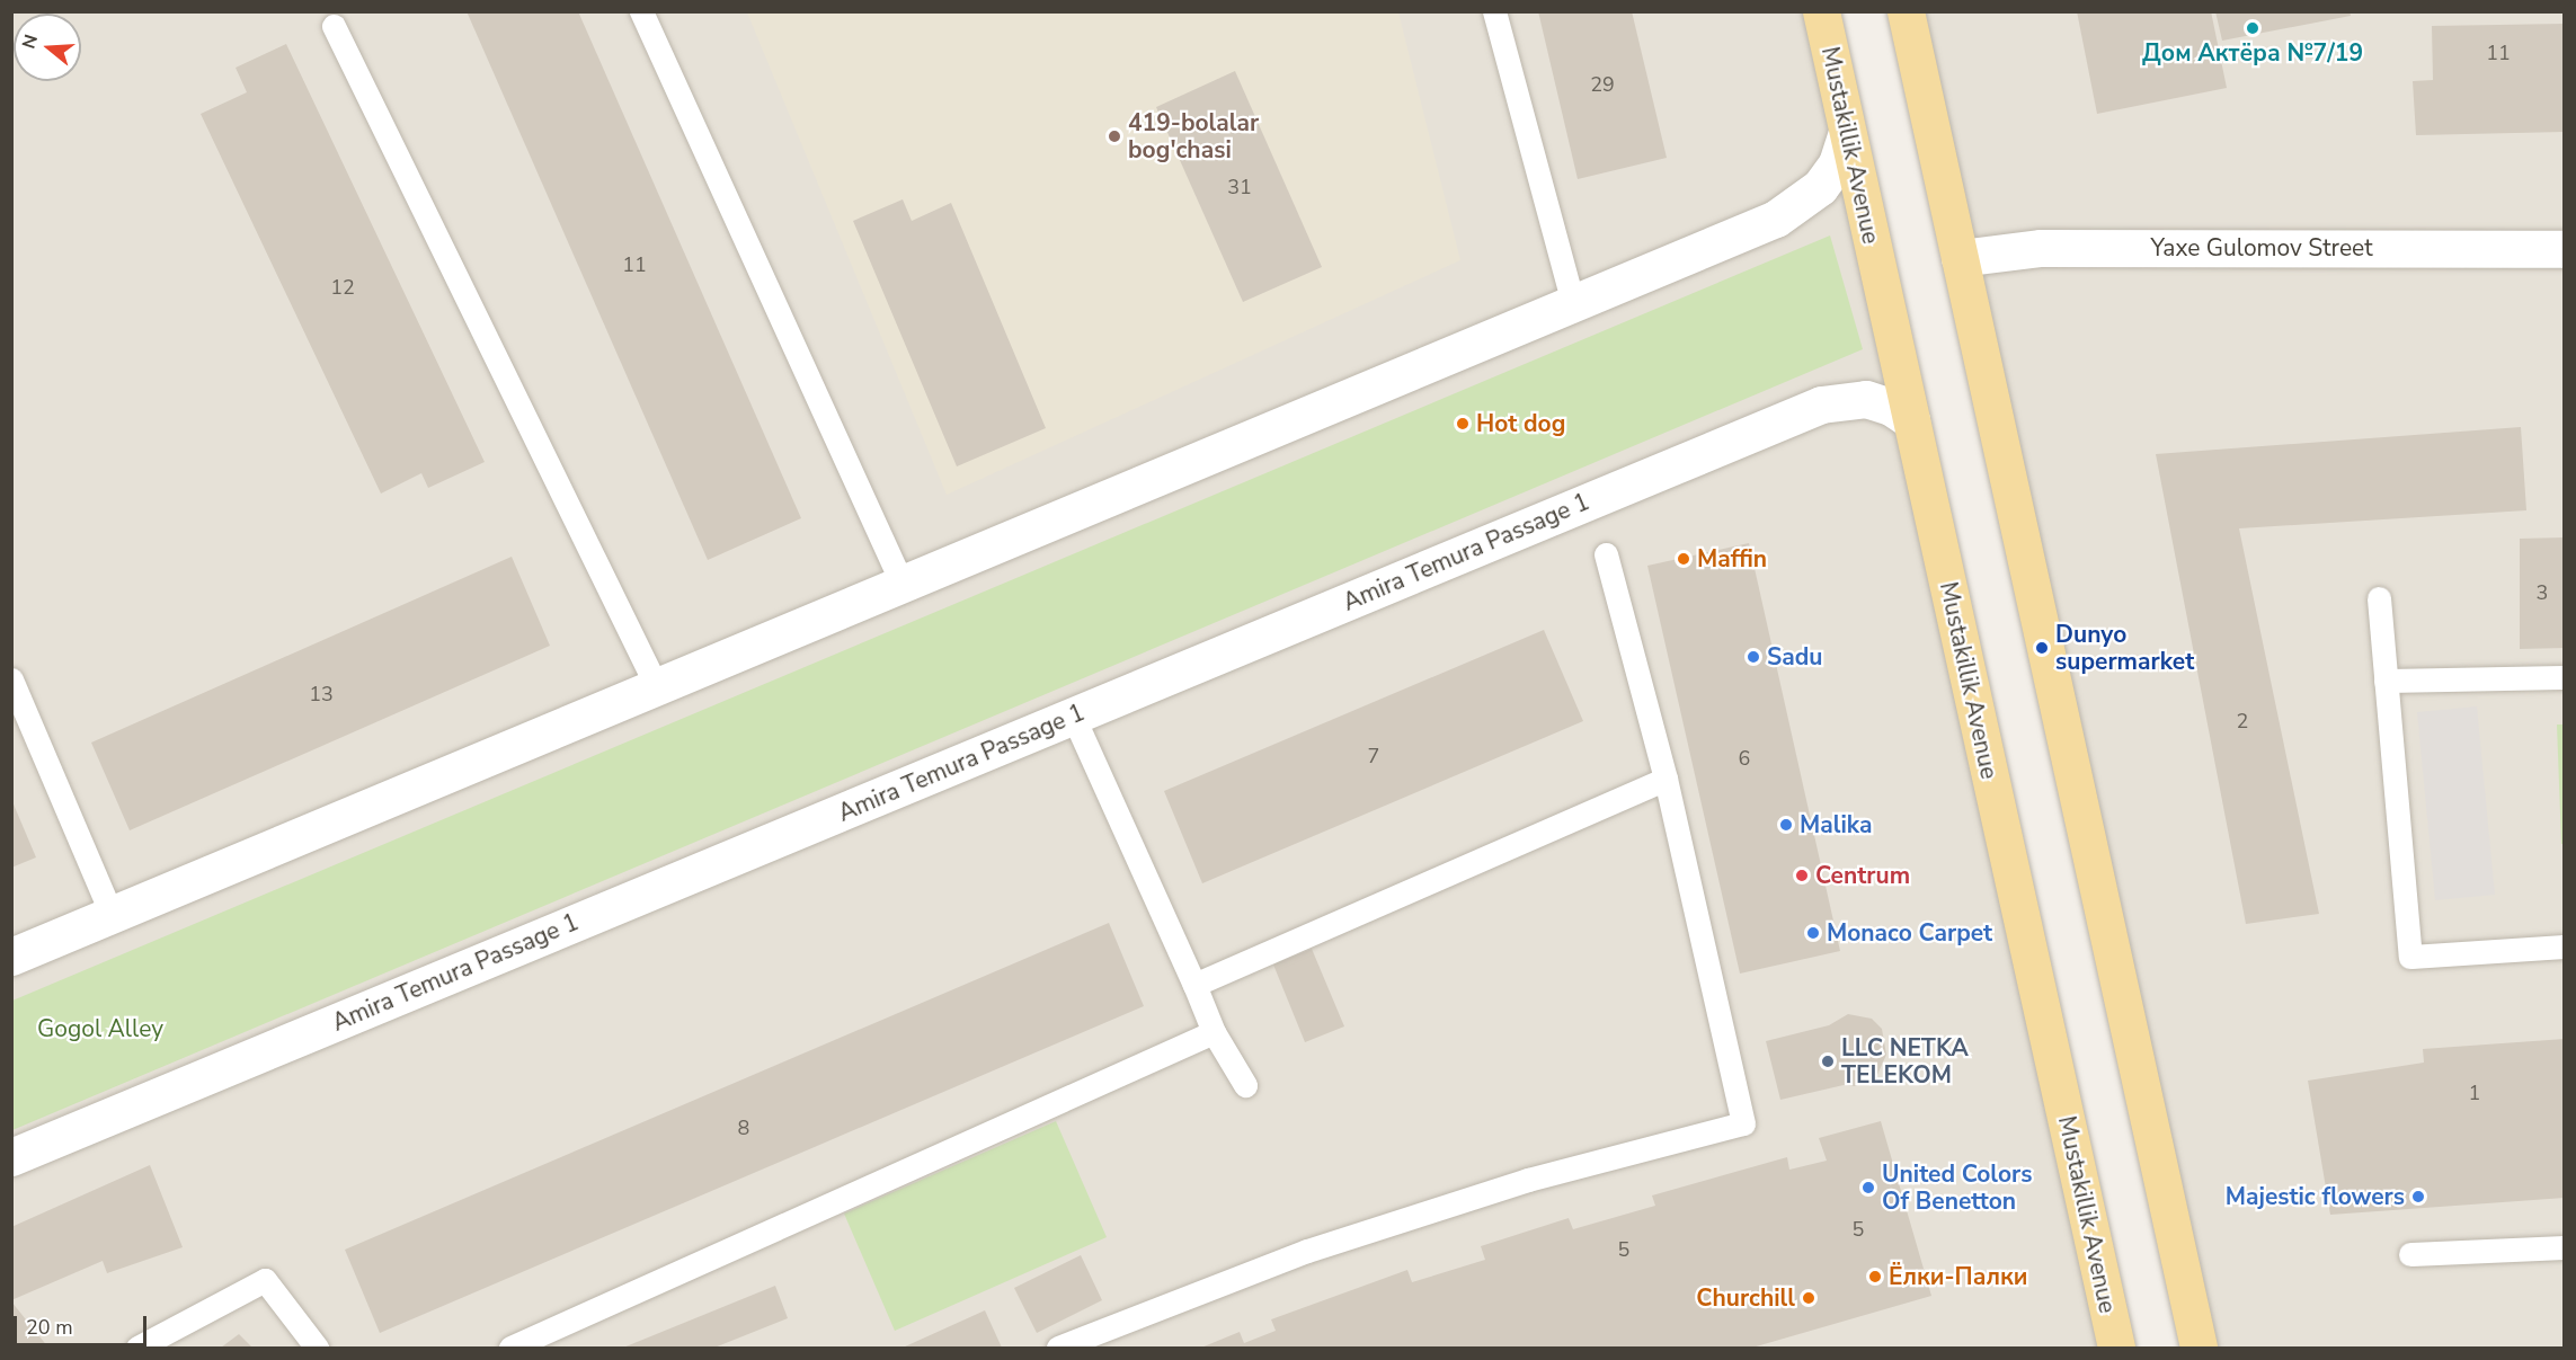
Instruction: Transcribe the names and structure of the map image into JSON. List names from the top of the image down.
{
  "streets": {
    "main road": ["Mustakillik Avenue"],
    "street": ["Yaxe Gulomov Street", "Amira Temura Passage 1"]
  },
  "crossings": [
    ["Mustakillik Avenue", "Amira Temura Passage 1"]
  ],
  "parks": ["Gogol Alley"],
  "places": [
    "Дом Актёра №7/19",
    "419-bolalar bog'chasi",
    "Hot dog",
    "Maffin",
    "Dunyo supermarket",
    "Sadu",
    "Malika",
    "Centrum",
    "Monaco Carpet",
    "LLC NETKA TELEKOM",
    "United Colors Of Benetton",
    "Majestic flowers",
    "Ёлки-Палки",
    "Churchill"
  ],
  "house_numbers": [
    "11",
    "29",
    "31",
    "11",
    "12",
    "3",
    "13",
    "2",
    "7",
    "6",
    "1",
    "8",
    "5",
    "5"
  ],
  "scale_bar": "20 m",
  "north": "left"
}
